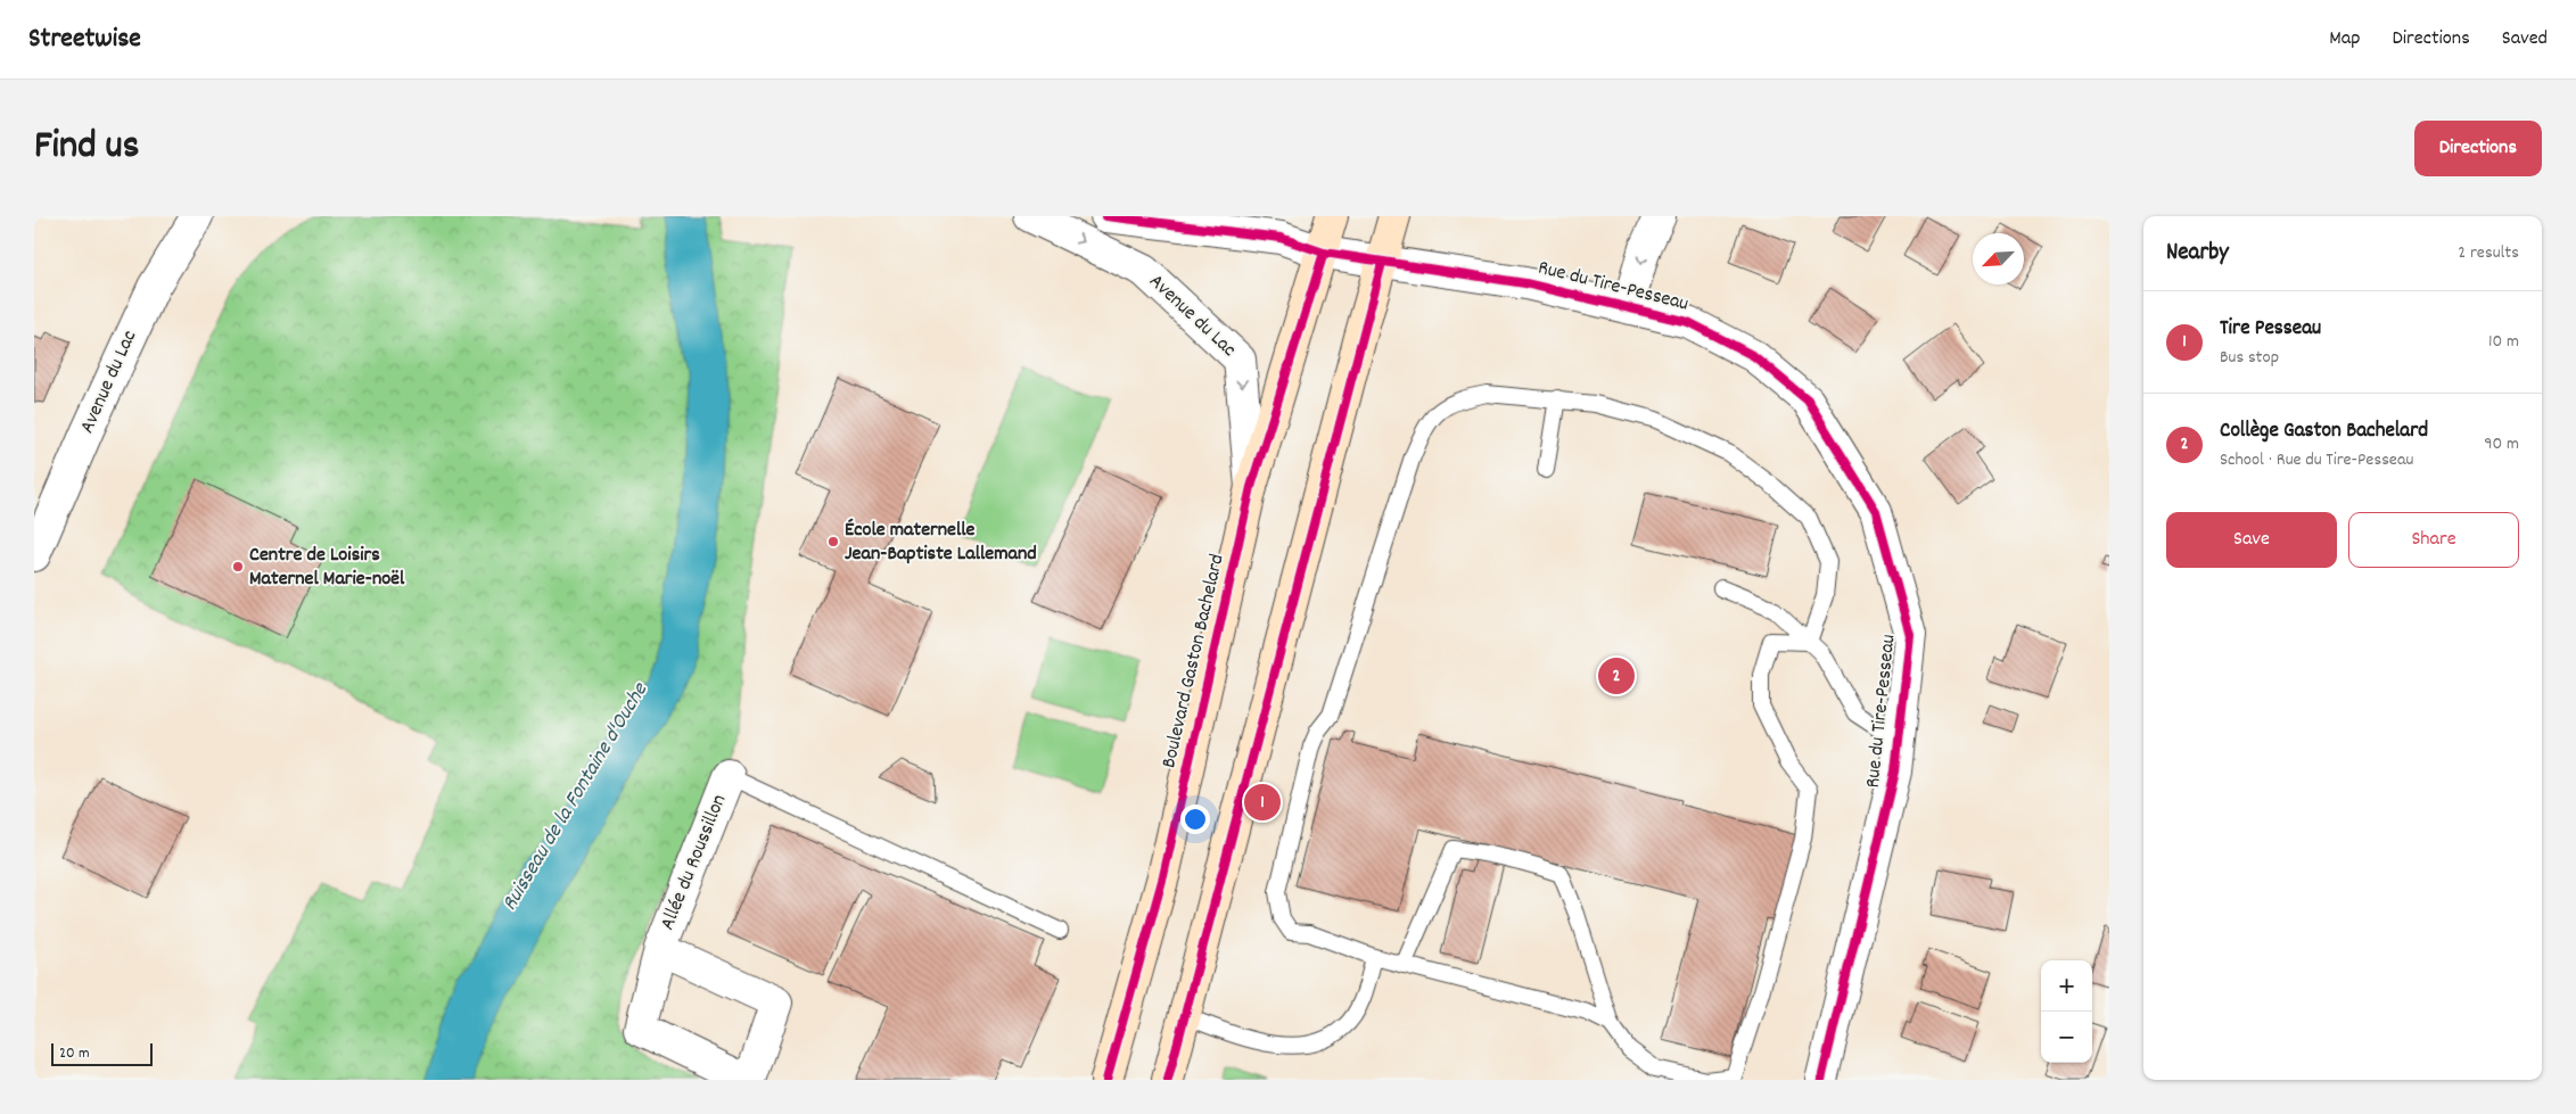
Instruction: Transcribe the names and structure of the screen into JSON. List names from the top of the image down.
{
  "streets": {
    "main road": ["Boulevard Gaston Bachelard"],
    "street": ["Rue du Tire-Pesseau", "Avenue du Lac", "Allée du Roussillon"]
  },
  "crossings": [
    ["Rue du Tire-Pesseau", "Boulevard Gaston Bachelard"],
    ["Avenue du Lac", "Boulevard Gaston Bachelard"]
  ],
  "one_way": ["Avenue du Lac"],
  "water": ["Ruisseau de la Fontaine d'Ouche"],
  "places": ["École maternelle Jean-Baptiste Lallemand", "Centre de Loisirs Maternel Marie-noël"],
  "scale_bar": "20 m",
  "north": "bottom left",
  "page": {
    "header": "Streetwise",
    "nav": ["Map", "Directions", "Saved"],
    "title": "Find us",
    "buttons": [
      "Directions",
      ["Save", "Share"]
    ],
    "heading": ["Nearby", "2 results"],
    "list": [
      {
        "mark": "1",
        "name": "Tire Pesseau",
        "note": "Bus stop",
        "value": "10 m"
      },
      {
        "mark": "2",
        "name": "Collège Gaston Bachelard",
        "note": "School · Rue du Tire-Pesseau",
        "value": "90 m"
      }
    ],
    "pins": ["2", "1"],
    "map_buttons": ["+", "−"],
    "scale": "20 m"
  }
}
